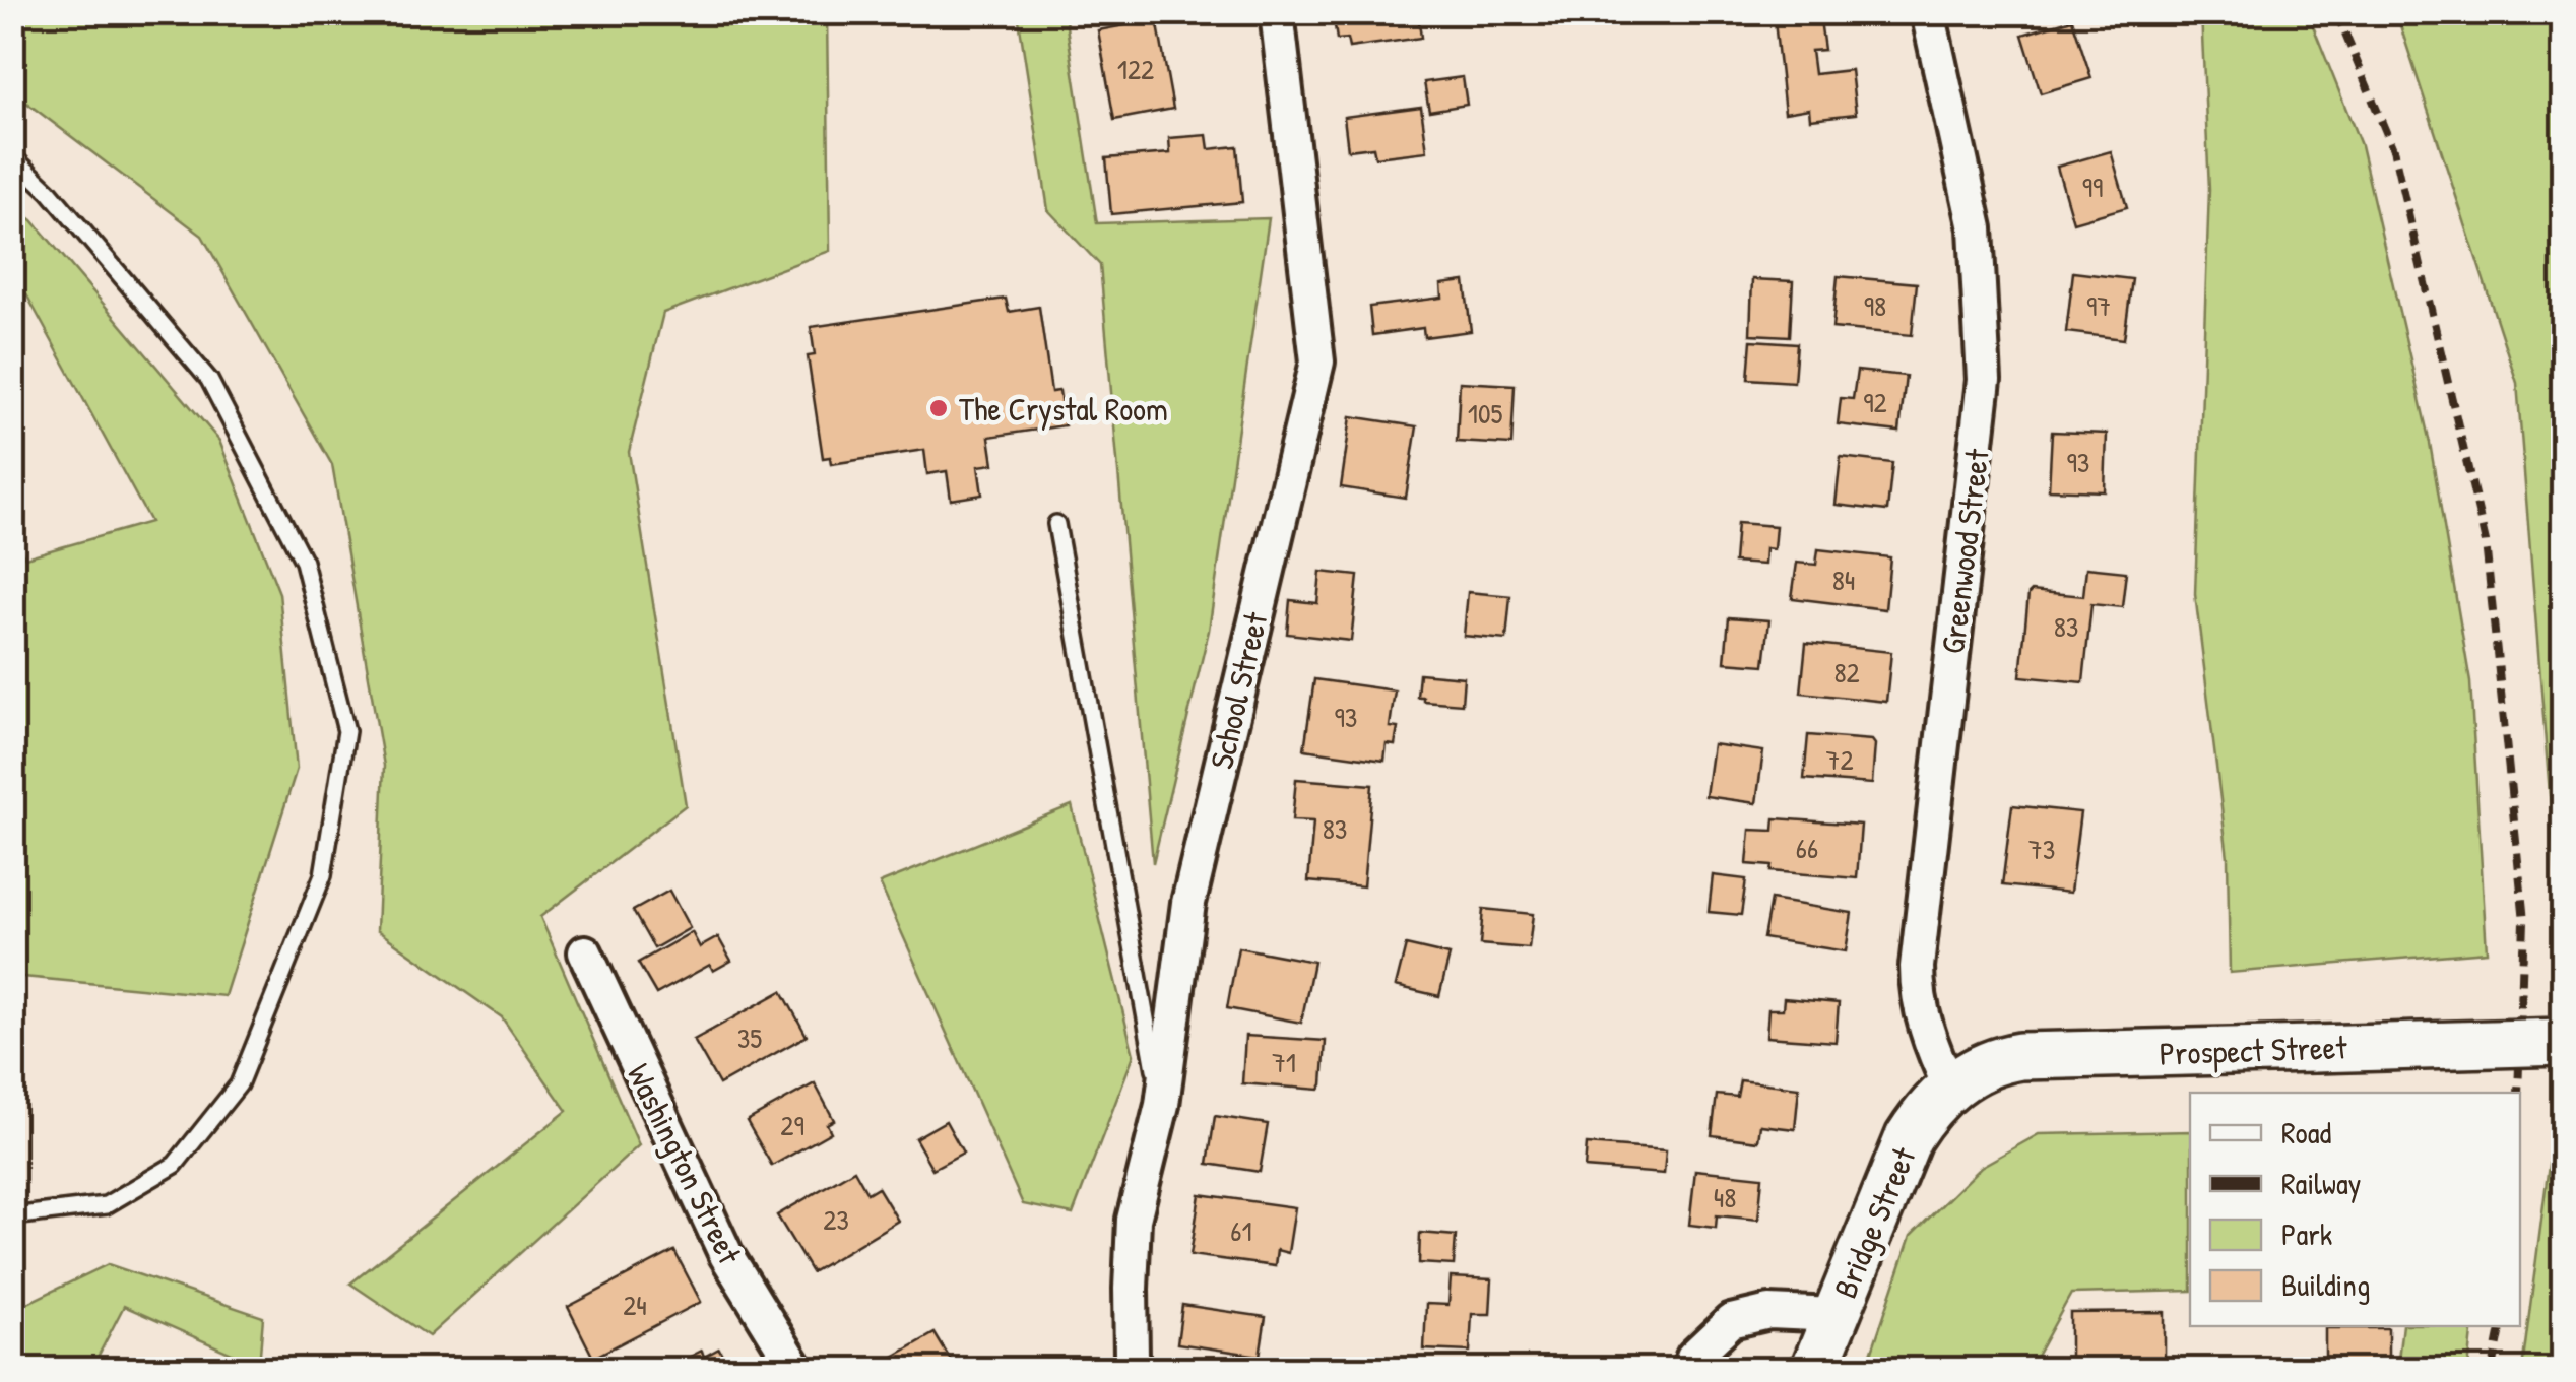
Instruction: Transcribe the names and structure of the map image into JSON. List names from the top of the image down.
{
  "streets": {
    "main road": ["Prospect Street", "Bridge Street"],
    "street": ["Greenwood Street", "School Street", "Washington Street"]
  },
  "crossings": [
    ["Greenwood Street", "Prospect Street"],
    ["Greenwood Street", "Bridge Street"],
    ["Prospect Street", "Bridge Street"]
  ],
  "places": ["The Crystal Room"],
  "house_numbers": [
    "122",
    "99",
    "98",
    "97",
    "92",
    "105",
    "93",
    "84",
    "83",
    "82",
    "93",
    "72",
    "83",
    "66",
    "73",
    "35",
    "71",
    "29",
    "48",
    "23",
    "61",
    "24"
  ],
  "legend": [
    "Road",
    "Railway",
    "Park",
    "Building"
  ]
}
